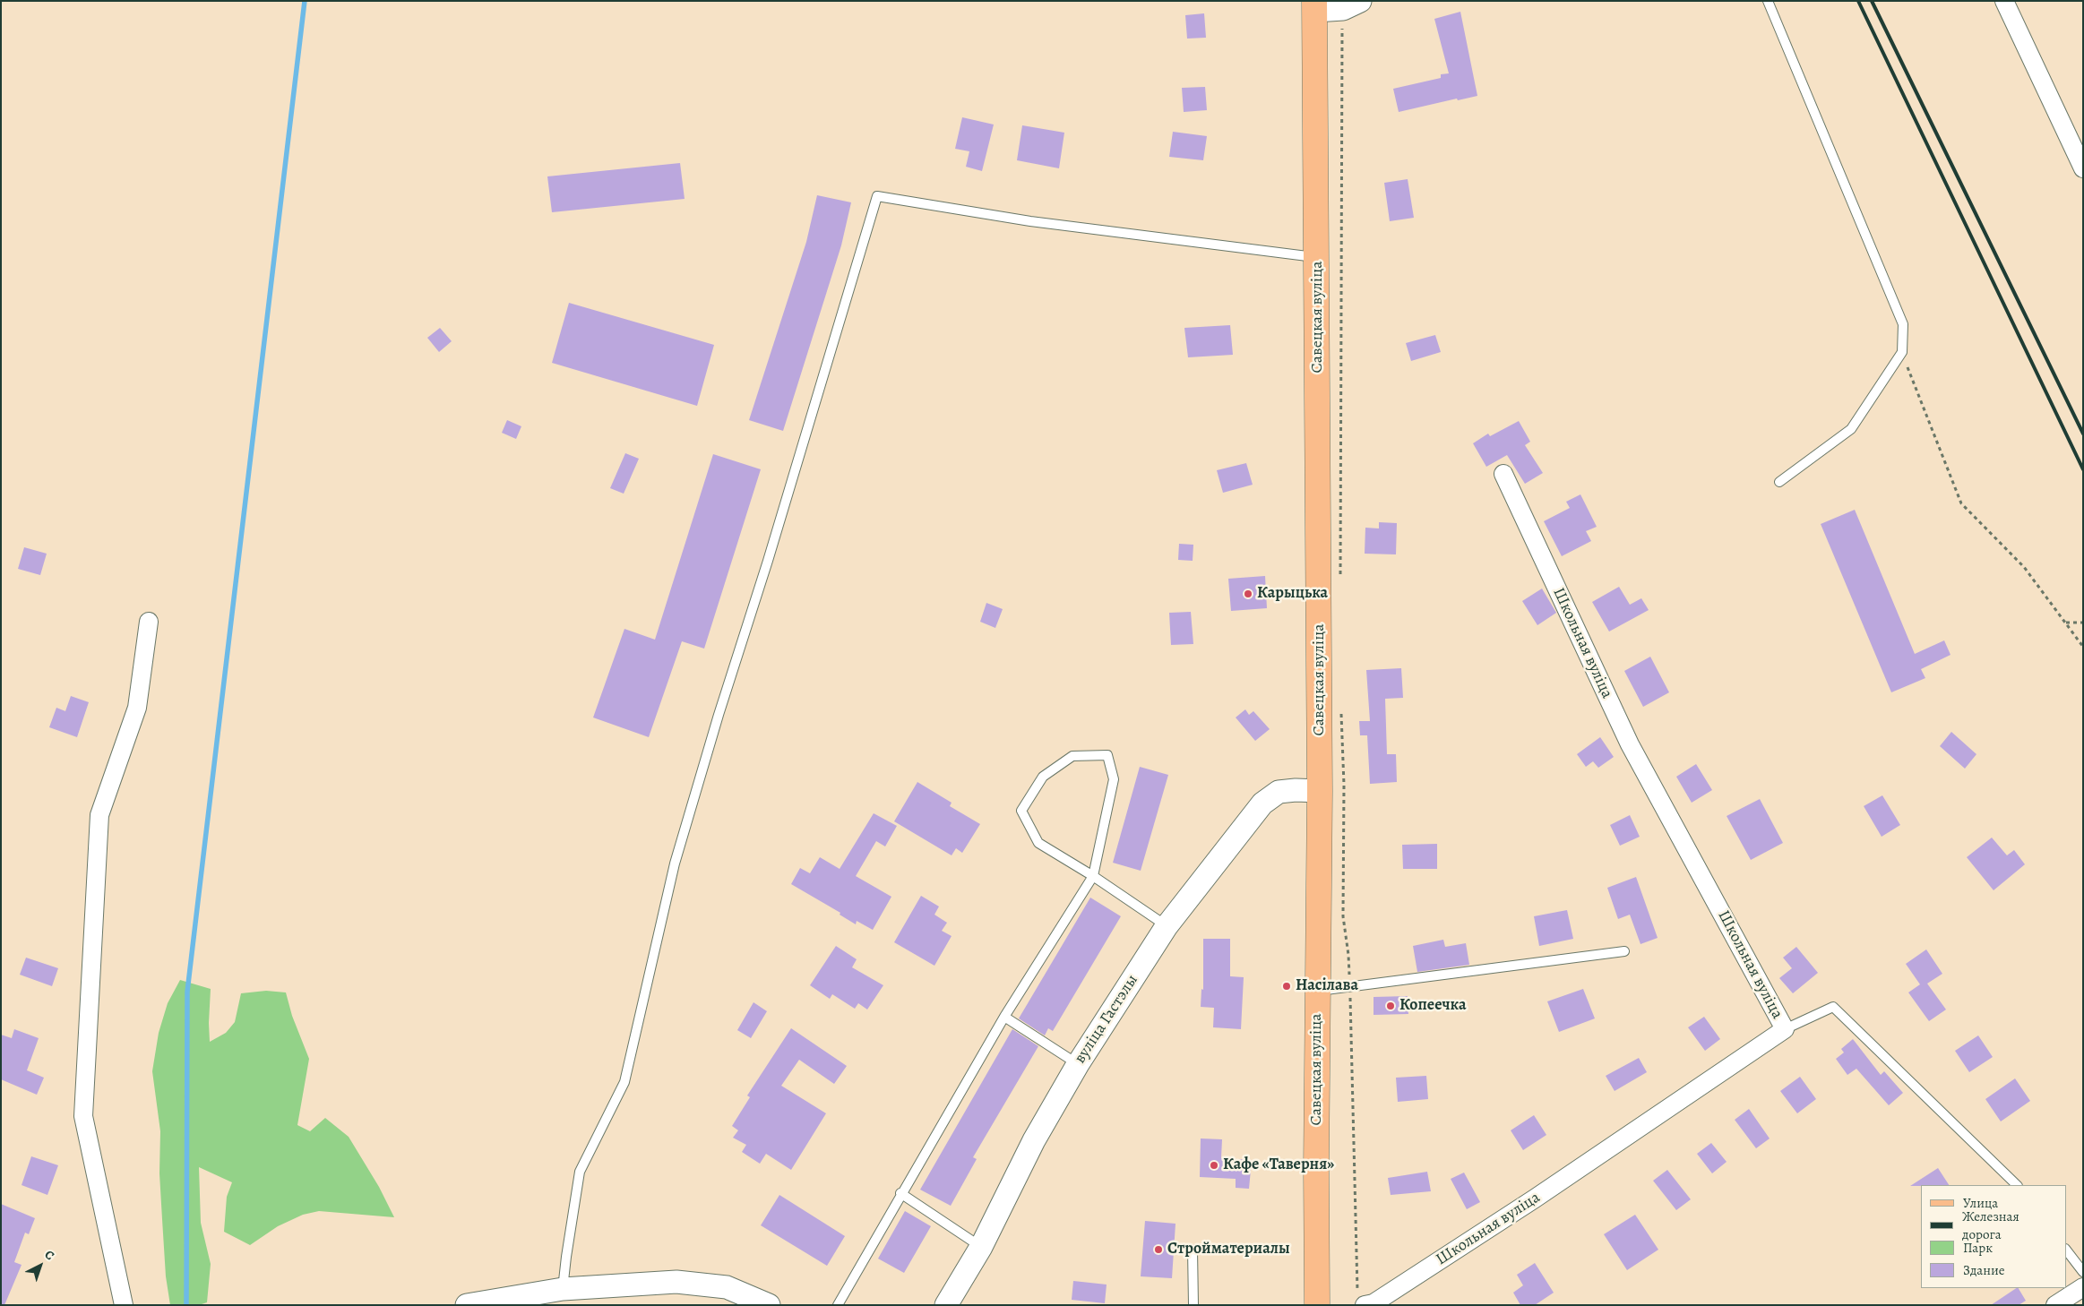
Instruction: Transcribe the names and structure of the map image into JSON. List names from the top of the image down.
{
  "streets": {
    "main road": ["Савецкая вуліца"],
    "street": ["Школьная вуліца", "вуліца Гастэлы"]
  },
  "crossings": [
    ["Савецкая вуліца", "вуліца Гастэлы"]
  ],
  "places": [
    "Карыцька",
    "Насілава",
    "Копеечка",
    "Кафе «Таверня»",
    "Стройматериалы"
  ],
  "legend": [
    "Улица",
    "Железная дорога",
    "Парк",
    "Здание"
  ],
  "north": "top right"
}
